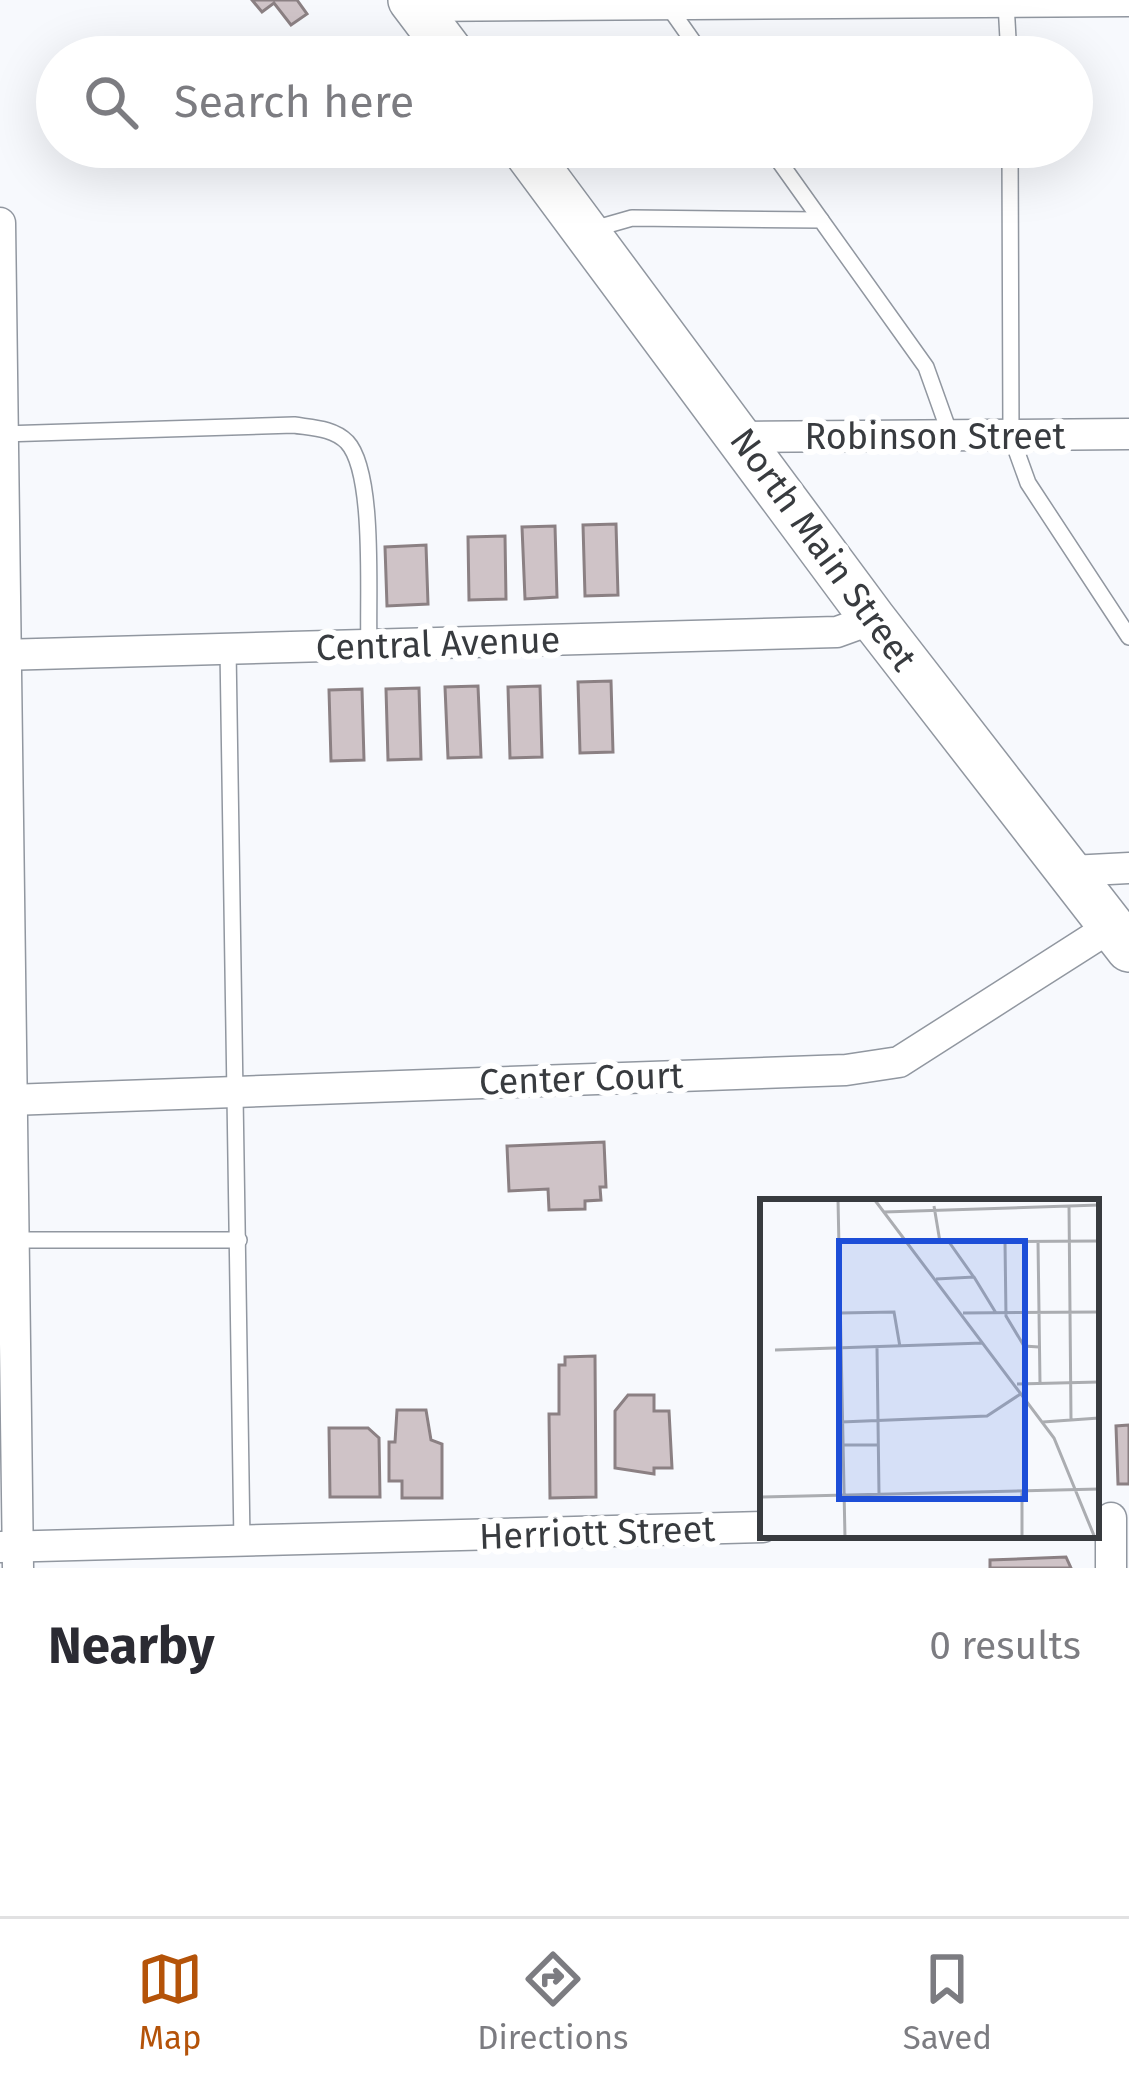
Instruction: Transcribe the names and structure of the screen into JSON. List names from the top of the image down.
{
  "streets": {
    "street": [
      "Robinson Street",
      "North Main Street",
      "Central Avenue",
      "Center Court",
      "Herriott Street"
    ]
  },
  "crossings": [
    ["Robinson Street", "North Main Street"],
    ["North Main Street", "Central Avenue"],
    ["North Main Street", "Center Court"]
  ],
  "page": {
    "search": "Search here",
    "heading": ["Nearby", "0 results"],
    "nav": ["Map", "Directions", "Saved"]
  }
}
